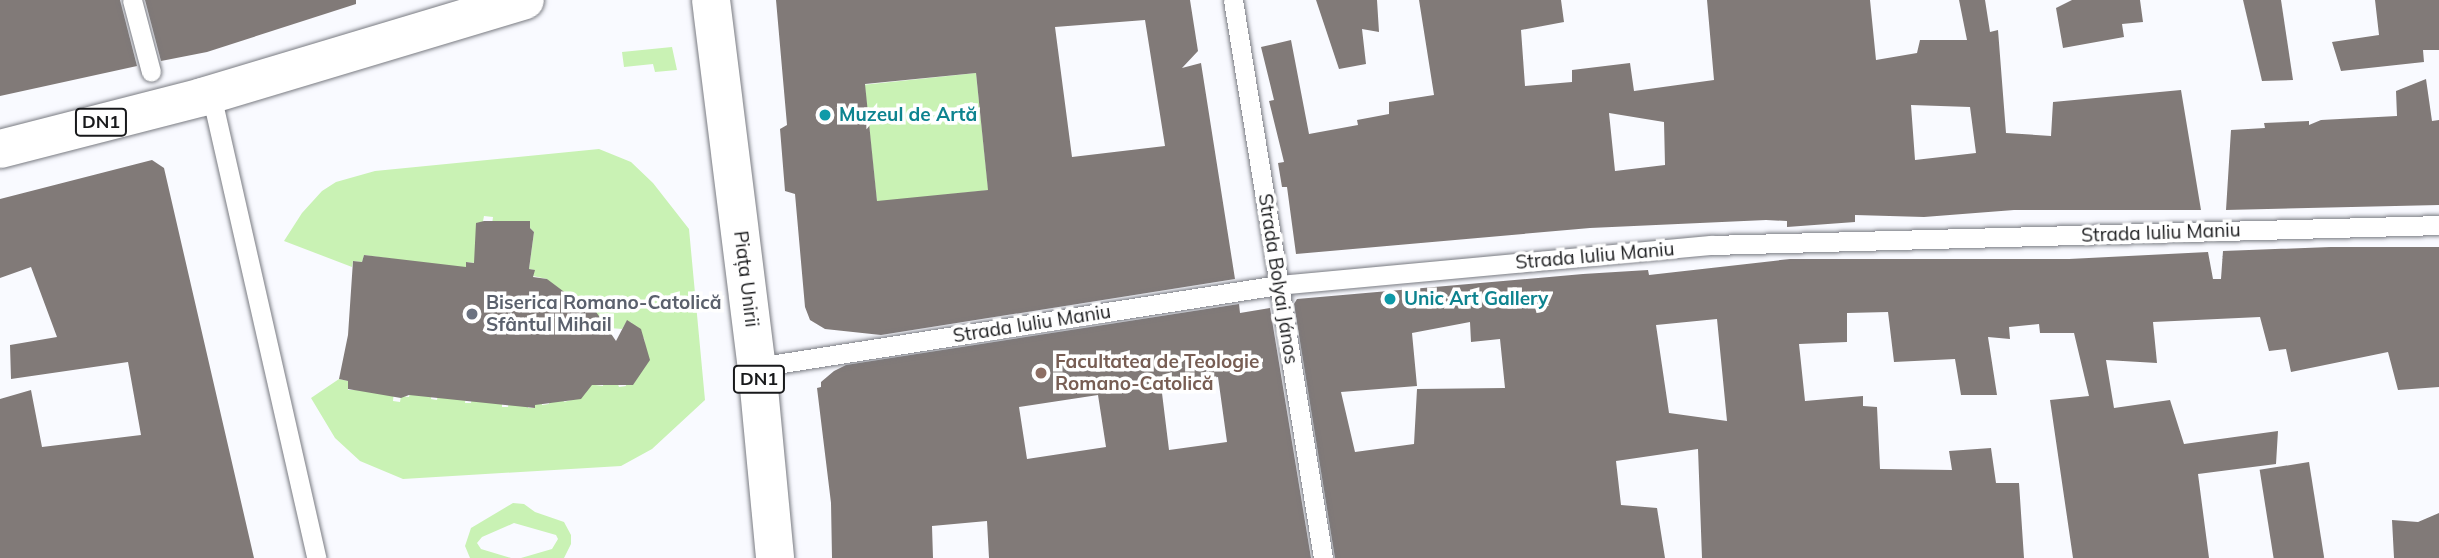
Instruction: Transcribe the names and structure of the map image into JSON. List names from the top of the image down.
{
  "streets": {
    "main road": ["DN1", "Piața Unirii"],
    "street": ["Strada Iuliu Maniu", "Strada Bolyai János"]
  },
  "crossings": [
    ["Strada Iuliu Maniu", "Piața Unirii"],
    ["Strada Iuliu Maniu", "Strada Bolyai János"]
  ],
  "places": [
    "Muzeul de Artă",
    "Unic Art Gallery",
    "Biserica Romano-Catolică Sfântul Mihail",
    "Facultatea de Teologie Romano-Catolică"
  ]
}
